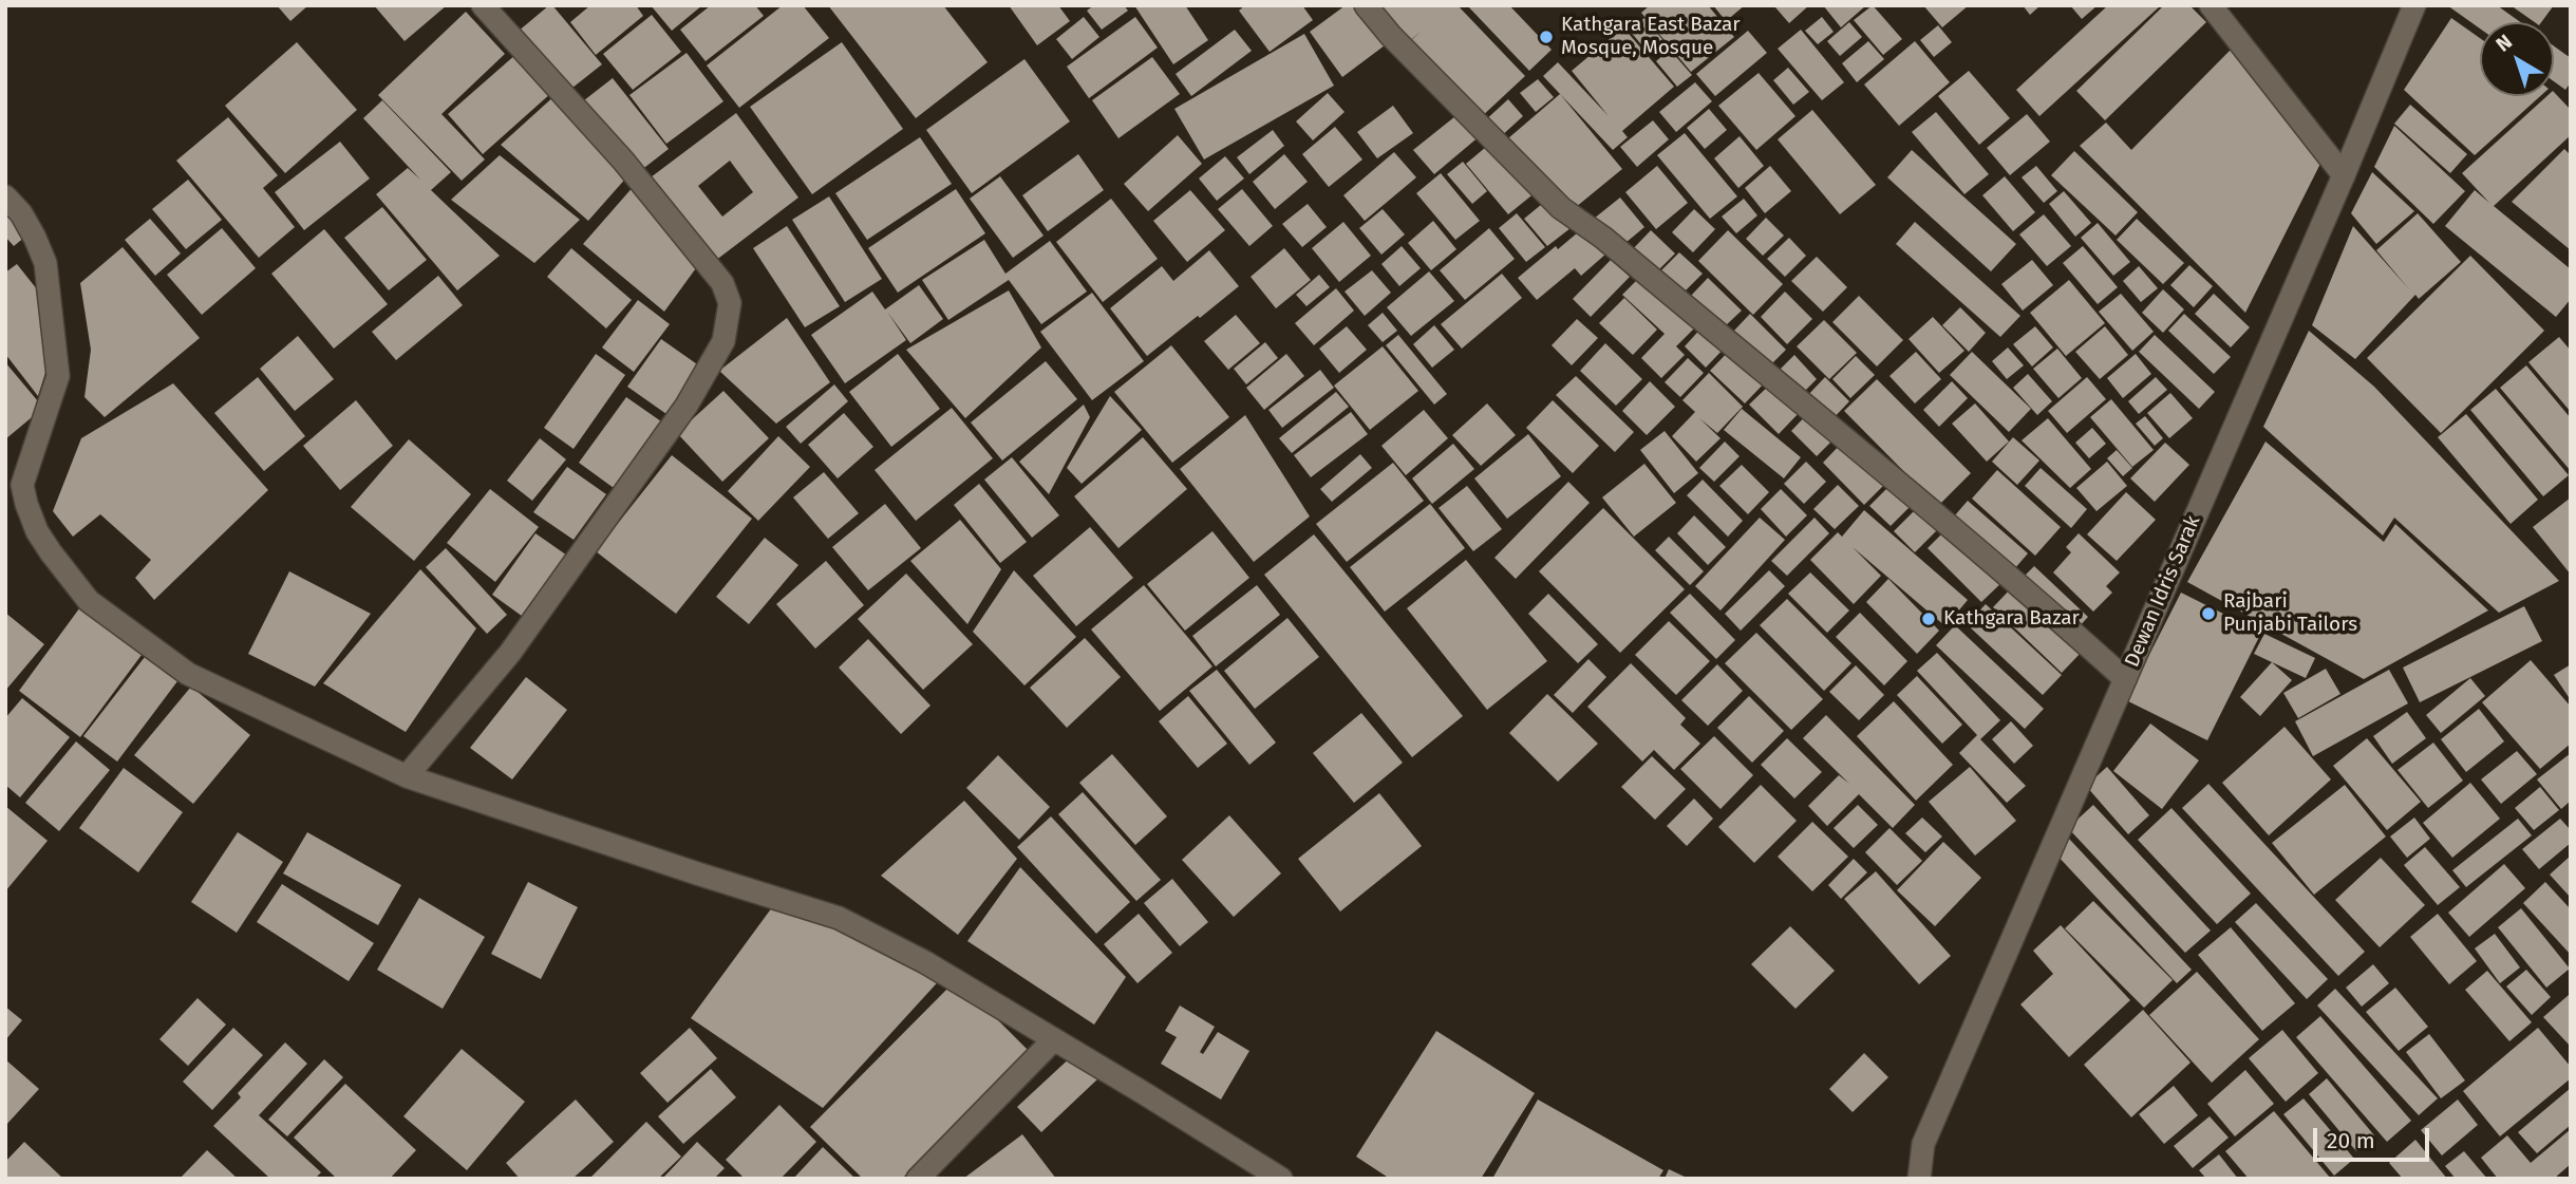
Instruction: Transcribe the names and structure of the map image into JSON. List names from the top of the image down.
{
  "streets": {
    "street": ["Dewan Idris Sarak"]
  },
  "places": ["Kathgara East Bazar Mosque, Mosque", "Rajbari Punjabi Tailors", "Kathgara Bazar"],
  "scale_bar": "20 m",
  "north": "top left"
}
